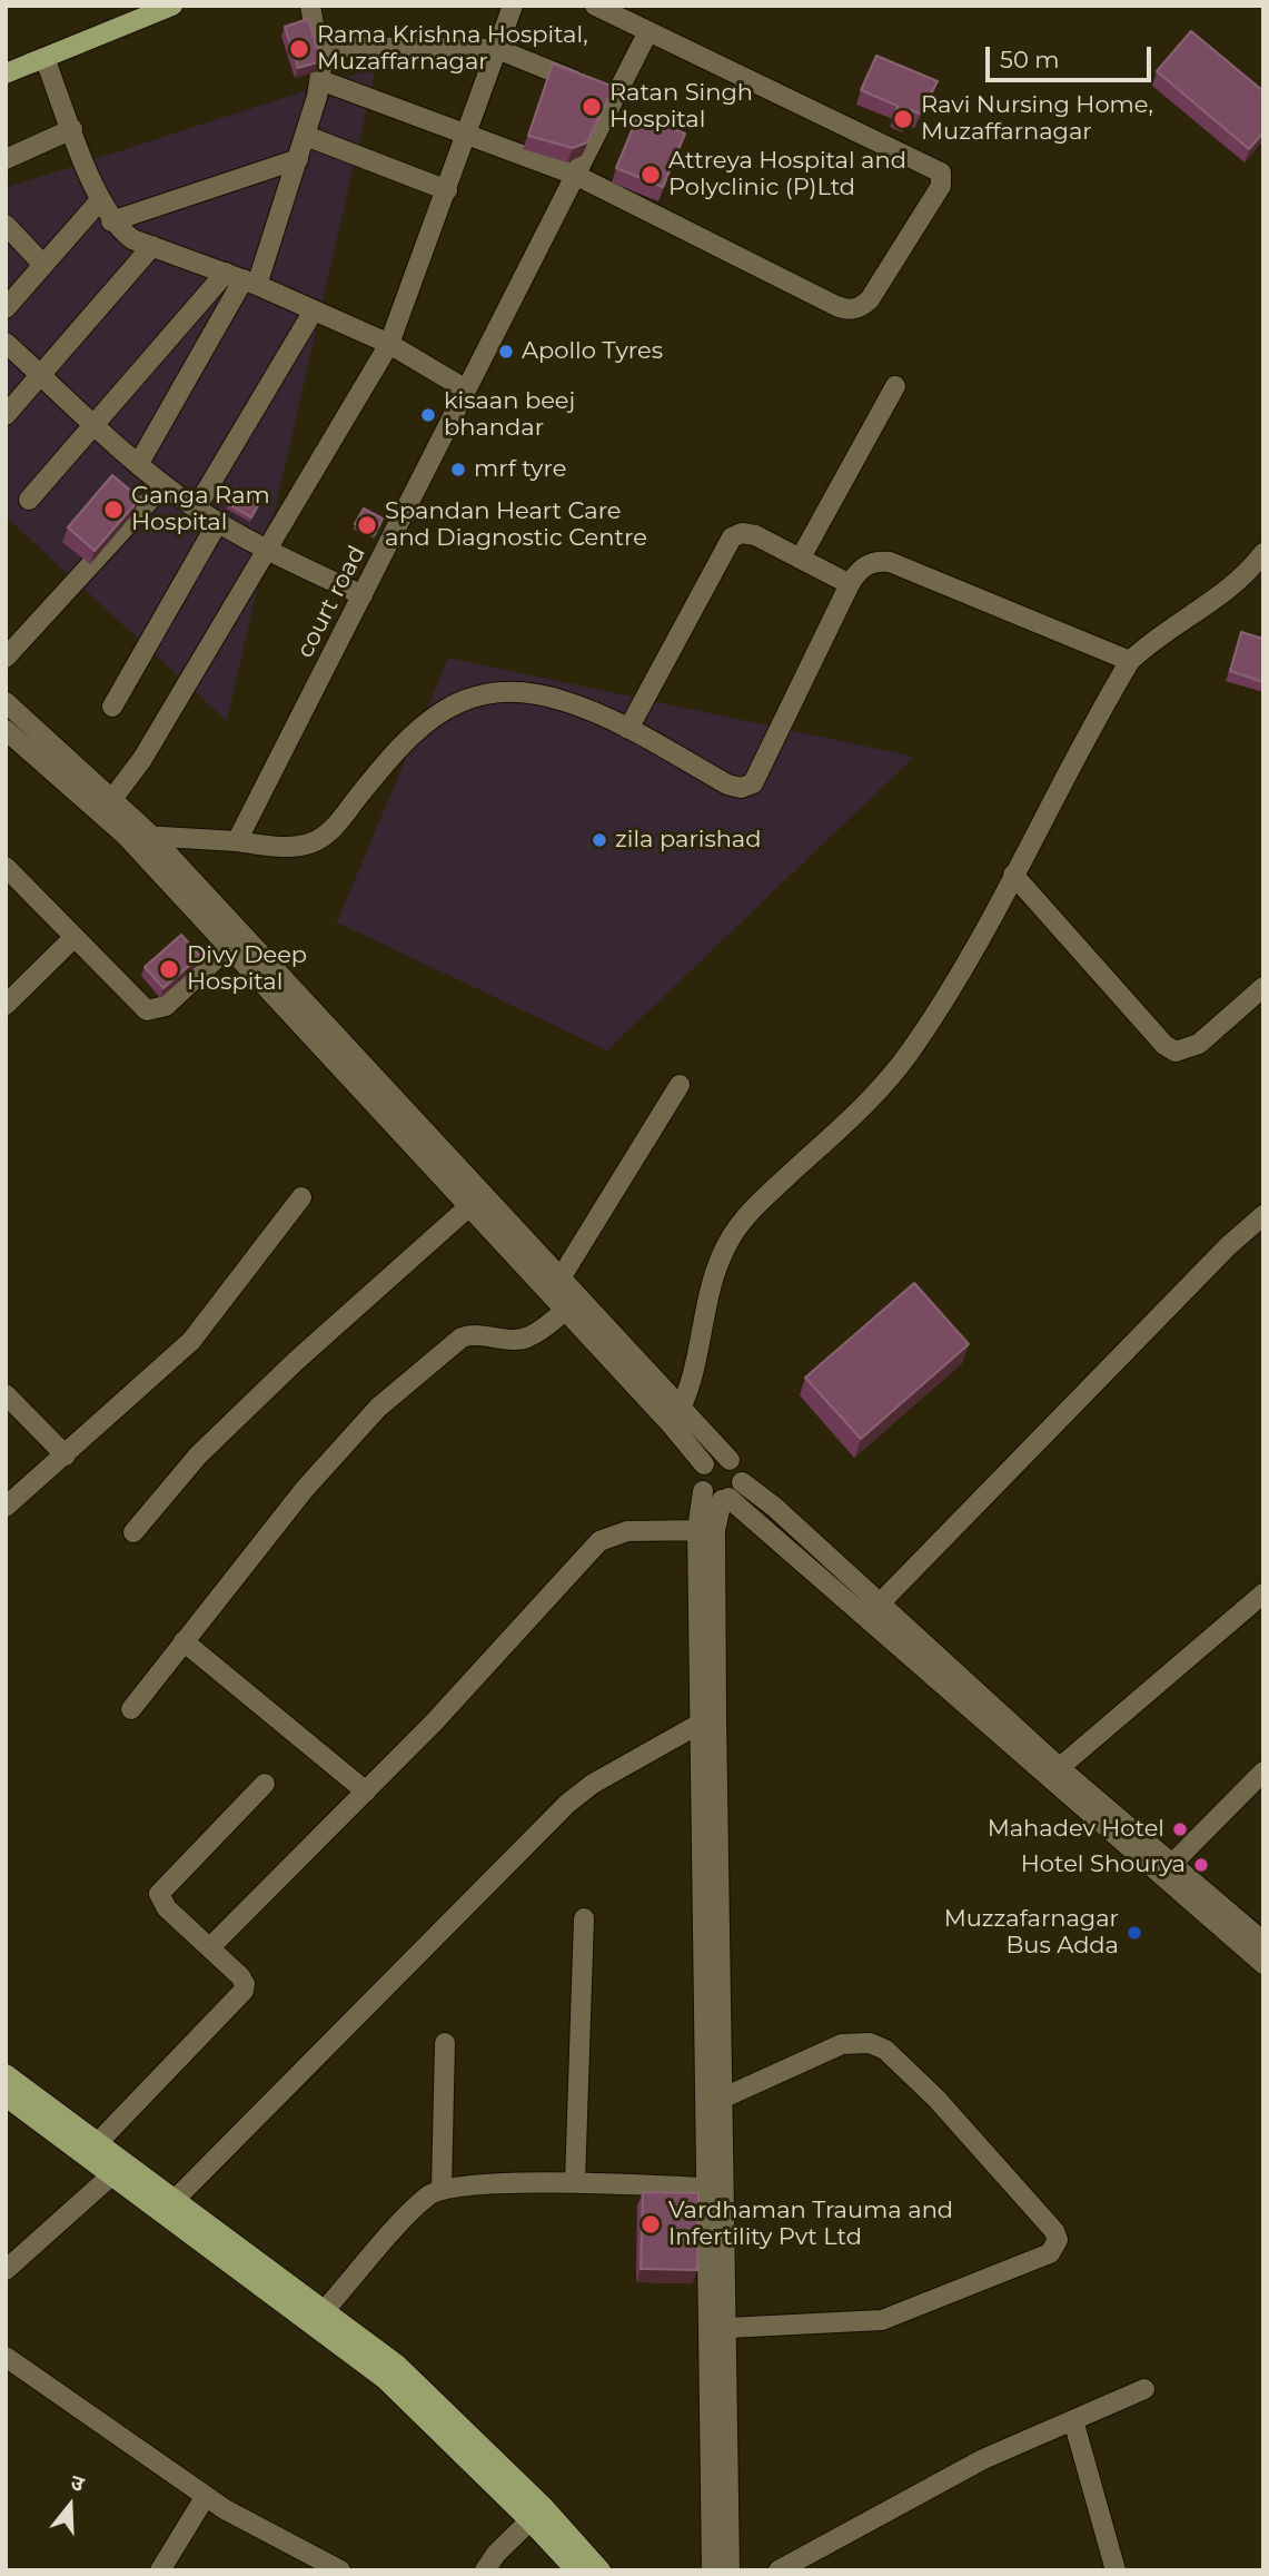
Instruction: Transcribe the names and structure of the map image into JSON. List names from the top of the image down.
{
  "streets": {
    "street": ["court road"]
  },
  "places": [
    "Rama Krishna Hospital, Muzaffarnagar",
    "Ratan Singh Hospital",
    "Ravi Nursing Home, Muzaffarnagar",
    "Attreya Hospital and Polyclinic (P)Ltd",
    "Apollo Tyres",
    "kisaan beej bhandar",
    "mrf tyre",
    "Ganga Ram Hospital",
    "Spandan Heart Care and Diagnostic Centre",
    "zila parishad",
    "Divy Deep Hospital",
    "Mahadev Hotel",
    "Hotel Shourya",
    "Muzzafarnagar Bus Adda",
    "Vardhaman Trauma and Infertility Pvt Ltd"
  ],
  "scale_bar": "50 m",
  "north": "top"
}
